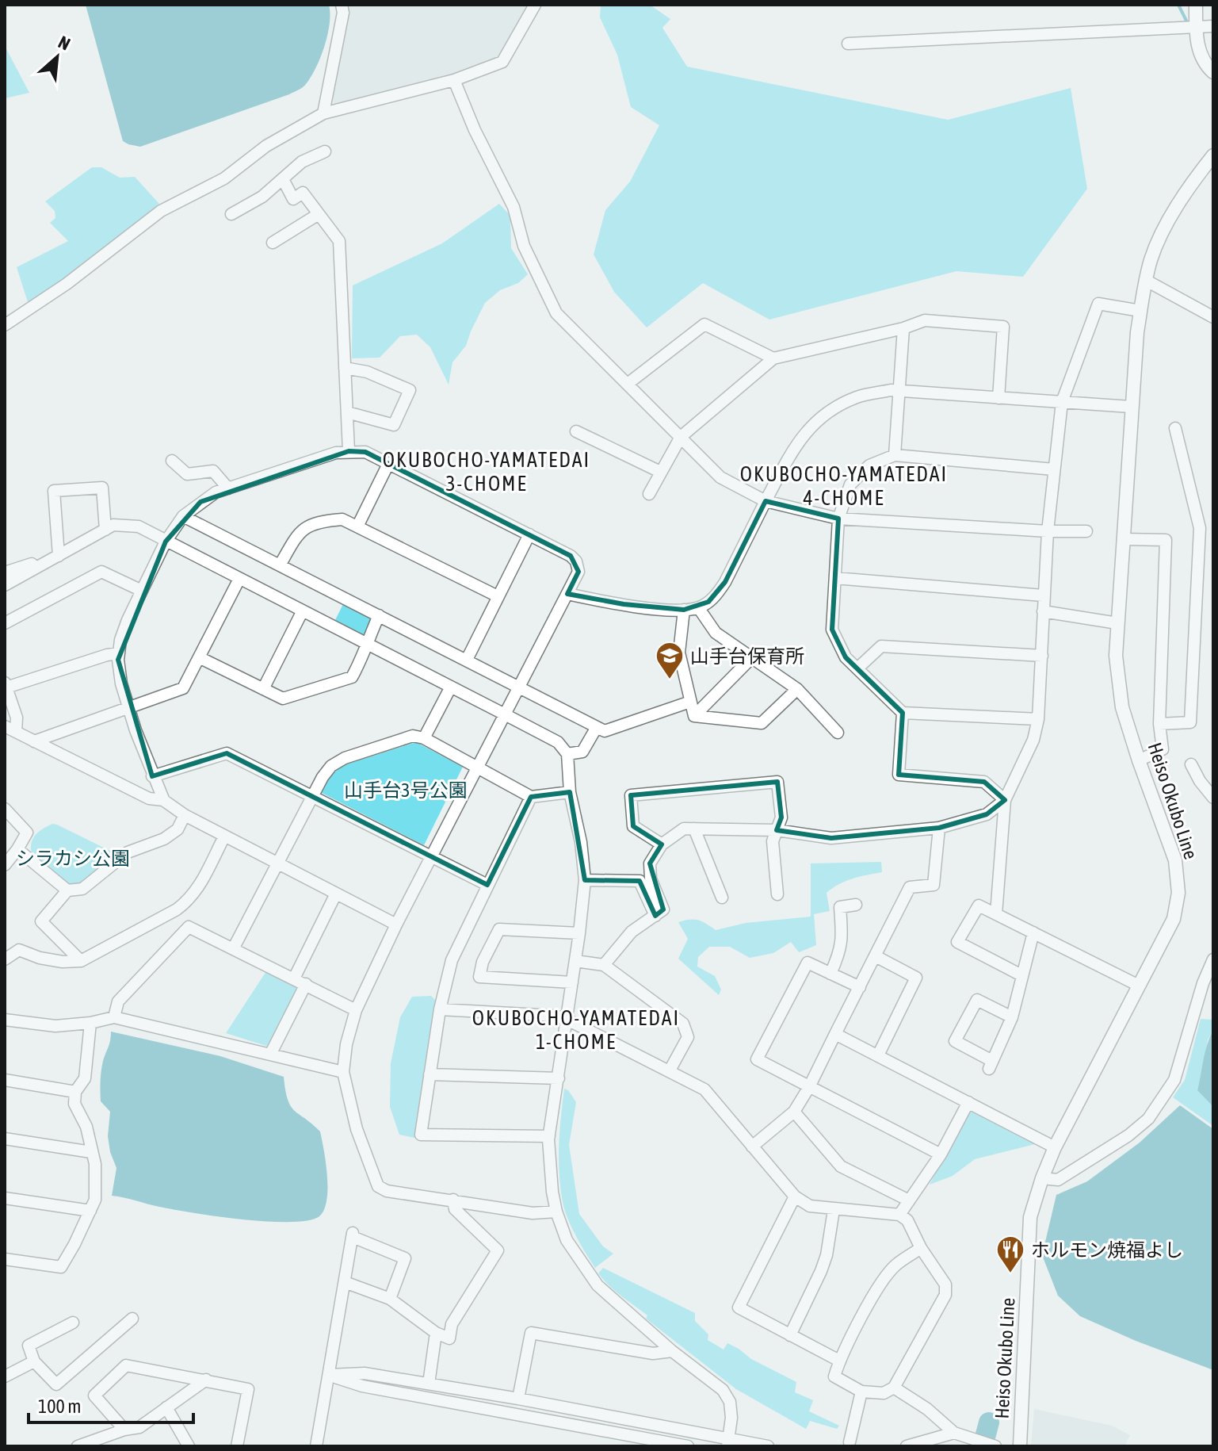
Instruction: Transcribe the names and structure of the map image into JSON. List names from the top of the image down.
{
  "streets": {
    "main road": ["Heiso Okubo Line"]
  },
  "districts": ["OKUBOCHO-YAMATEDAI 3-CHOME", "OKUBOCHO-YAMATEDAI 4-CHOME", "OKUBOCHO-YAMATEDAI 1-CHOME"],
  "parks": ["山手台3号公園", "シラカシ公園"],
  "places": {
    "school or university": ["山手台保育所"],
    "restaurant": ["ホルモン焼福よし"]
  },
  "scale_bar": "100 m",
  "north": "top right"
}
